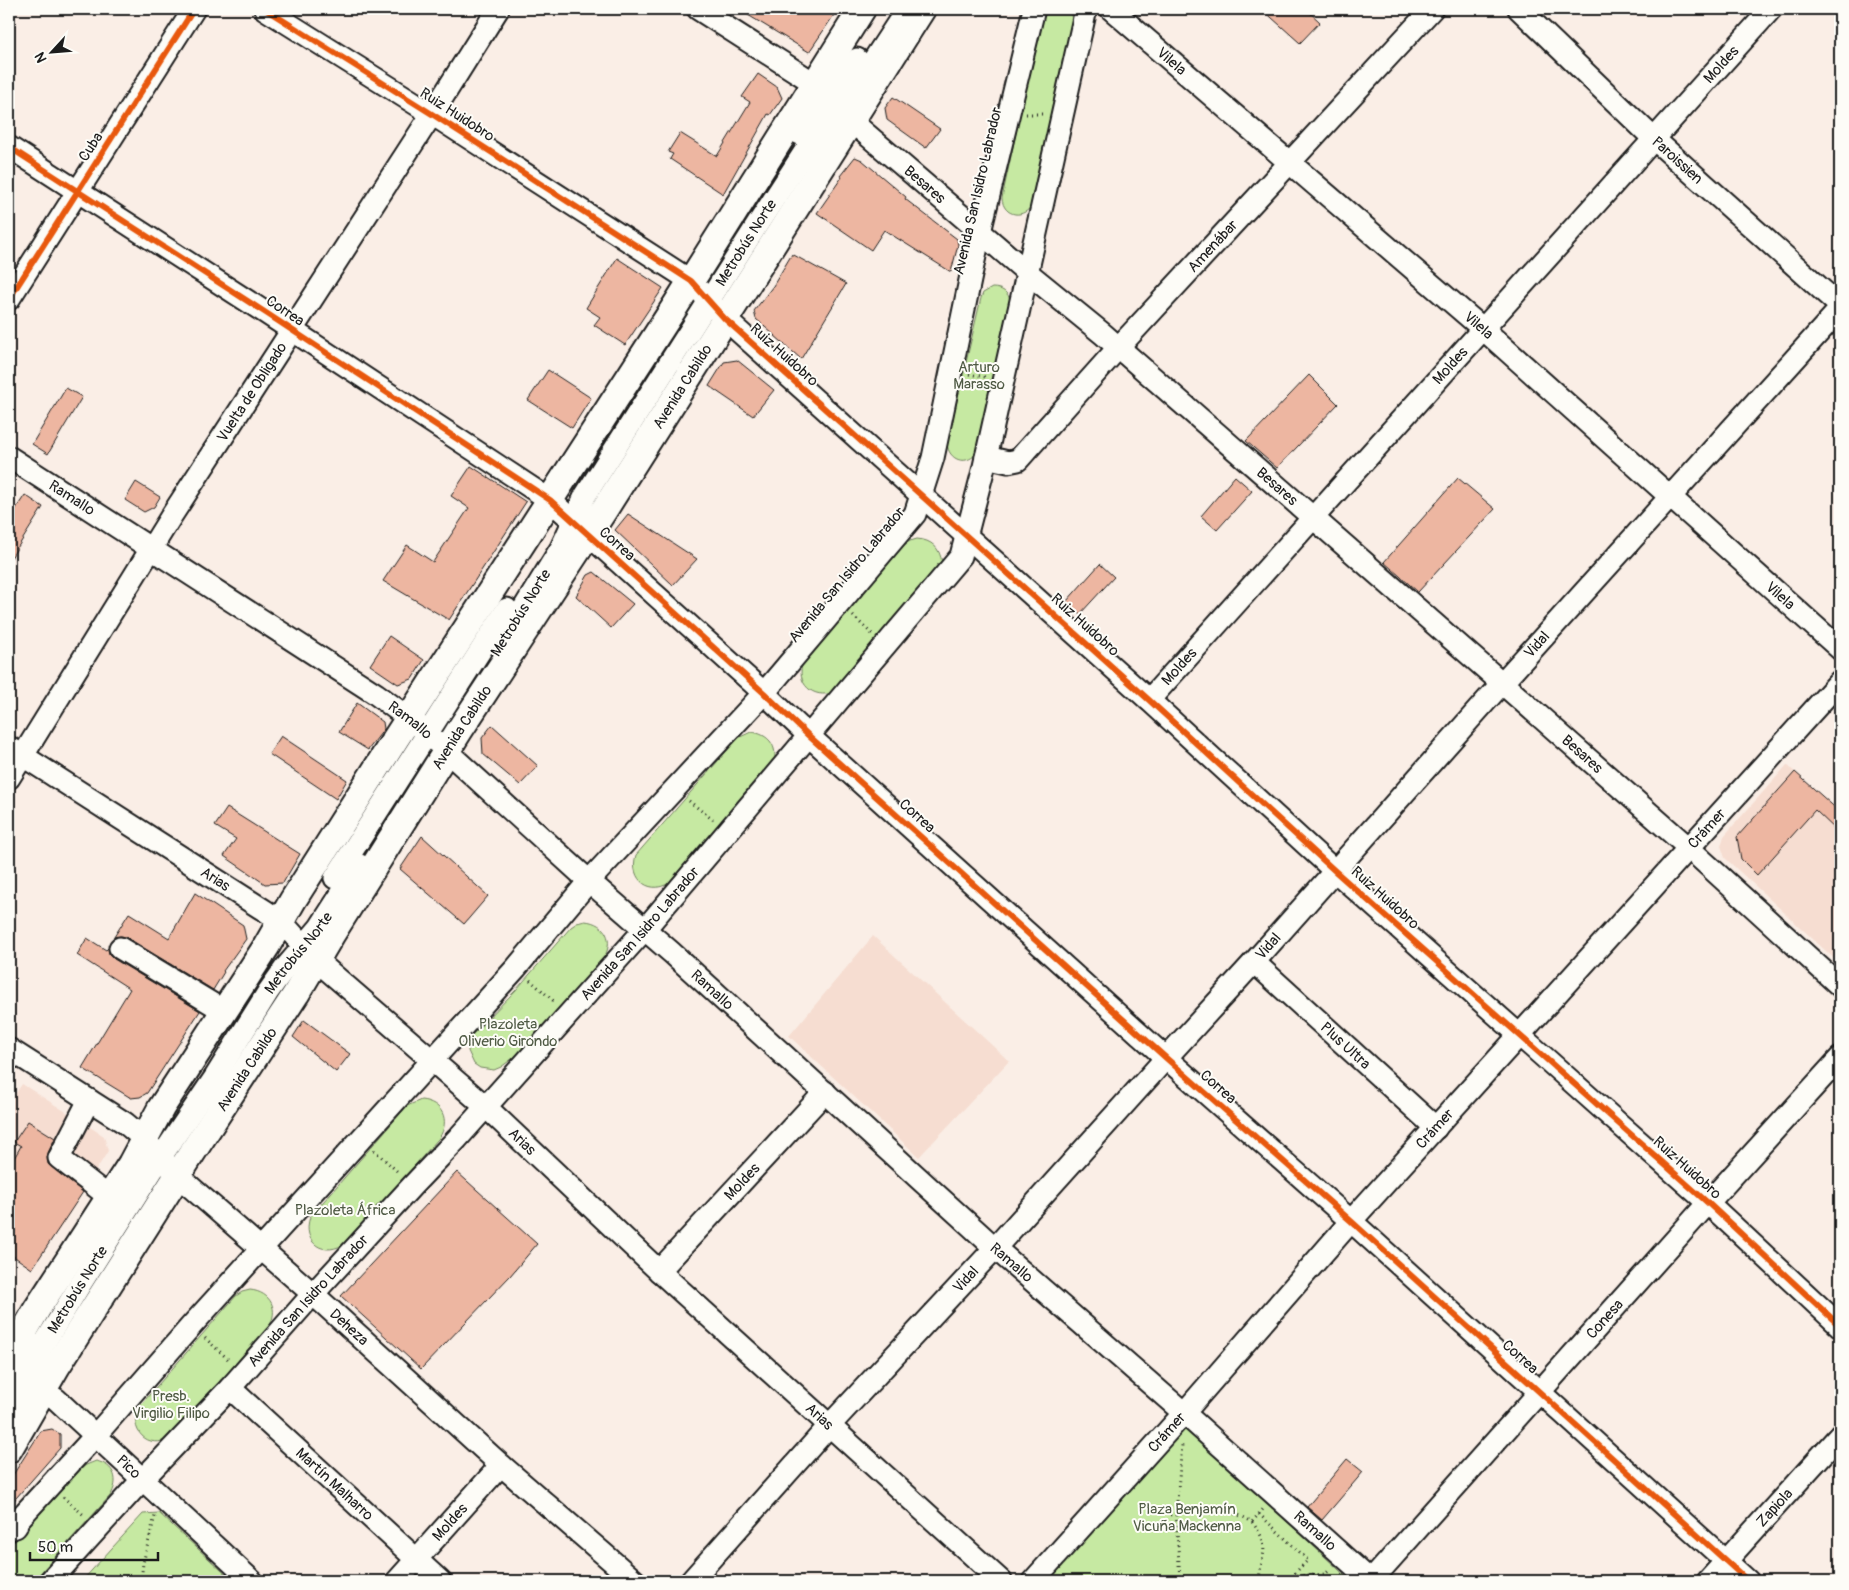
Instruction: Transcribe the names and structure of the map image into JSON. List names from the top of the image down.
{
  "streets": {
    "main road": ["Avenida Cabildo"],
    "street": [
      "Vilela",
      "Moldes",
      "Ruiz Huidobro",
      "Cuba",
      "Paroissien",
      "Besares",
      "Avenida San Isidro Labrador",
      "Metrobús Norte",
      "Amenábar",
      "Correa",
      "Vuelta de Obligado",
      "Ramallo",
      "Vidal",
      "Crámer",
      "Arias",
      "Plus Ultra",
      "Conesa",
      "Deheza",
      "Pico",
      "Martín Malharro",
      "Zapiola"
    ]
  },
  "crossings": [
    ["Vilela", "Moldes"],
    ["Vilela", "Amenábar"],
    ["Vilela", "Vidal"],
    ["Moldes", "Ruiz Huidobro"],
    ["Moldes", "Paroissien"],
    ["Moldes", "Besares"],
    ["Moldes", "Ramallo"],
    ["Moldes", "Arias"],
    ["Moldes", "Deheza"],
    ["Moldes", "Martín Malharro"],
    ["Ruiz Huidobro", "Avenida San Isidro Labrador"],
    ["Ruiz Huidobro", "Avenida Cabildo"],
    ["Ruiz Huidobro", "Vuelta de Obligado"],
    ["Ruiz Huidobro", "Vidal"],
    ["Ruiz Huidobro", "Crámer"],
    ["Ruiz Huidobro", "Conesa"],
    ["Cuba", "Correa"],
    ["Besares", "Avenida San Isidro Labrador"],
    ["Besares", "Amenábar"],
    ["Besares", "Avenida Cabildo"],
    ["Besares", "Vidal"],
    ["Besares", "Crámer"],
    ["Avenida San Isidro Labrador", "Amenábar"],
    ["Avenida San Isidro Labrador", "Correa"],
    ["Avenida San Isidro Labrador", "Ramallo"],
    ["Avenida San Isidro Labrador", "Arias"],
    ["Avenida San Isidro Labrador", "Deheza"],
    ["Avenida San Isidro Labrador", "Pico"],
    ["Avenida San Isidro Labrador", "Martín Malharro"],
    ["Metrobús Norte", "Avenida Cabildo"],
    ["Metrobús Norte", "Arias"],
    ["Metrobús Norte", "Deheza"],
    ["Correa", "Avenida Cabildo"],
    ["Correa", "Vuelta de Obligado"],
    ["Correa", "Vidal"],
    ["Correa", "Crámer"],
    ["Correa", "Conesa"],
    ["Correa", "Zapiola"],
    ["Avenida Cabildo", "Ramallo"],
    ["Avenida Cabildo", "Arias"],
    ["Avenida Cabildo", "Deheza"],
    ["Avenida Cabildo", "Pico"],
    ["Vuelta de Obligado", "Ramallo"],
    ["Vuelta de Obligado", "Arias"],
    ["Ramallo", "Vidal"],
    ["Ramallo", "Crámer"],
    ["Ramallo", "Conesa"],
    ["Vidal", "Arias"],
    ["Vidal", "Plus Ultra"],
    ["Crámer", "Plus Ultra"]
  ],
  "parks": [
    "Arturo Marasso",
    "Plazoleta Oliverio Girondo",
    "Plazoleta África",
    "Presb. Virgilio Filipo",
    "Plaza Benjamín Vicuña Mackenna"
  ],
  "scale_bar": "50 m",
  "north": "bottom left"
}
